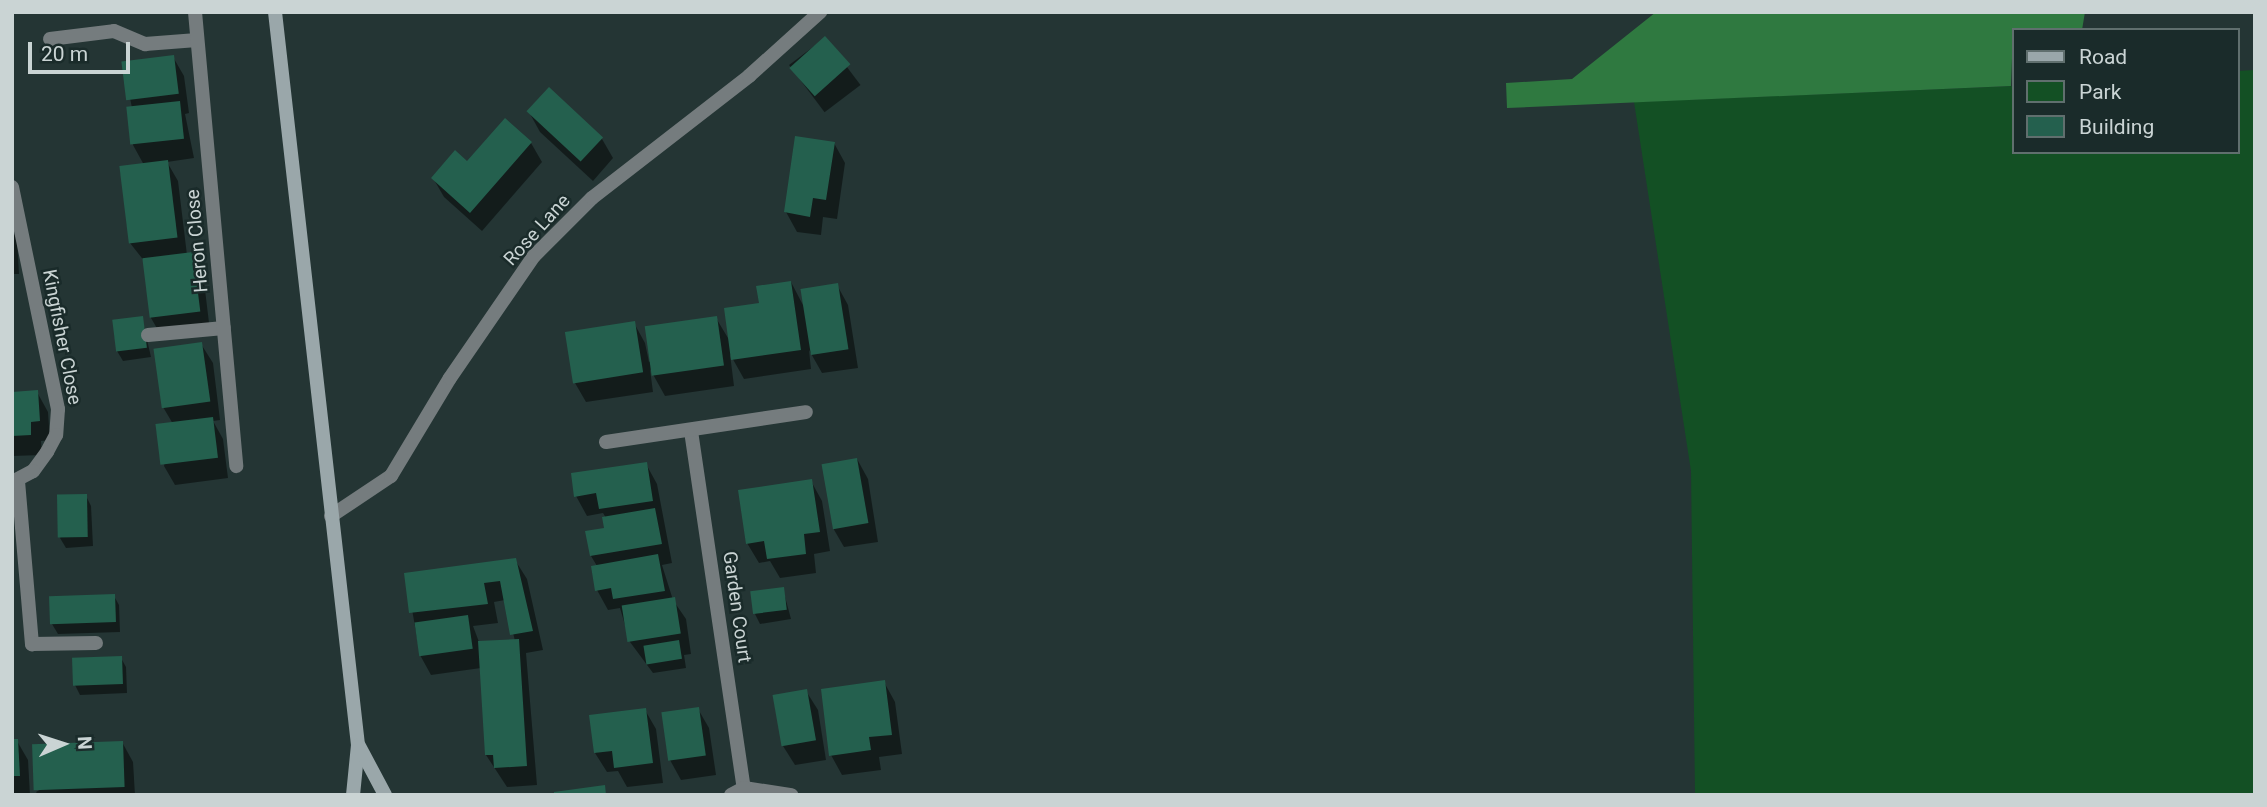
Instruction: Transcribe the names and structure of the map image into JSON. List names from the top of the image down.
{
  "streets": {
    "street": [
      "Rose Lane",
      "Heron Close",
      "Kingfisher Close",
      "Garden Court"
    ]
  },
  "legend": ["Road", "Park", "Building"],
  "scale_bar": "20 m",
  "north": "right"
}
